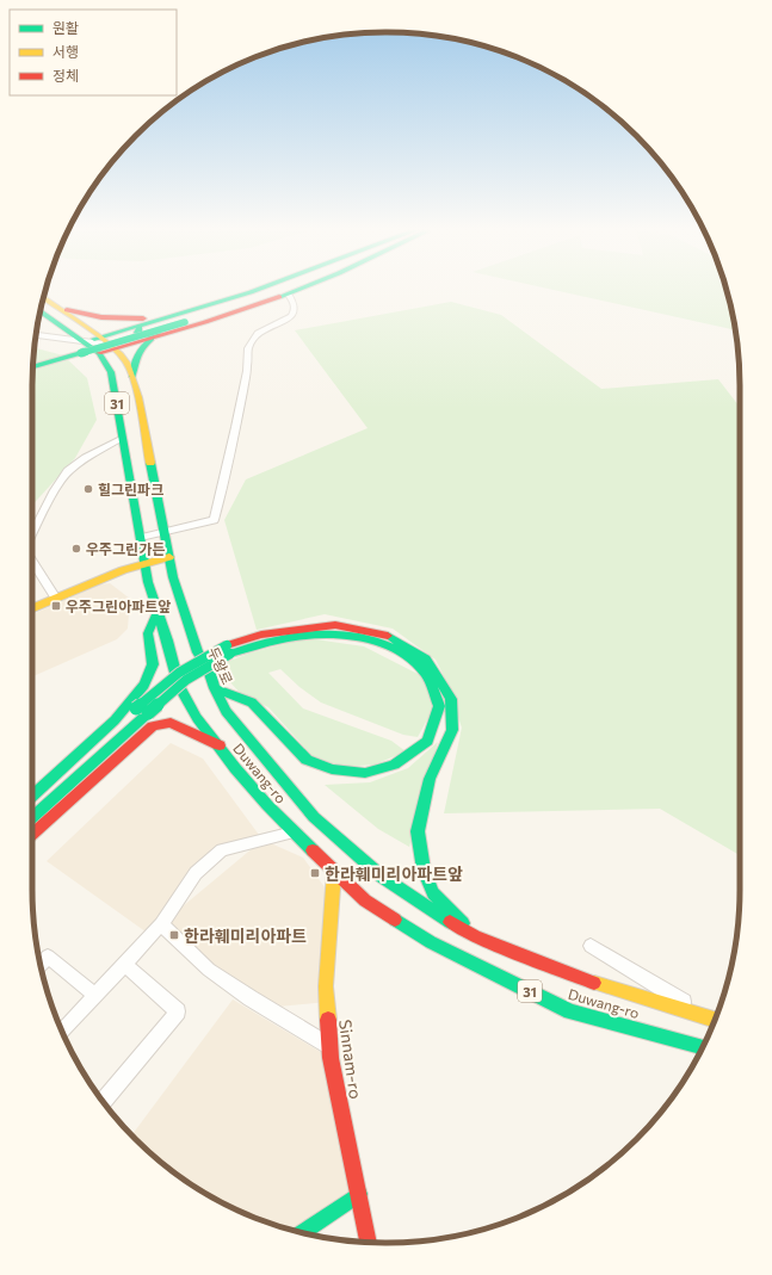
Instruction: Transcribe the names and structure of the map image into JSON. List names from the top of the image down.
{
  "streets": {
    "main road": [
      "31",
      "두왕로",
      "Duwang-ro",
      "Sinnam-ro"
    ]
  },
  "crossings": [
    ["Duwang-ro", "Sinnam-ro"]
  ],
  "places": {
    "other": ["힐그린파크", "우주그린가든"],
    "transit": ["우주그린아파트앞", "한라훼미리아파트앞", "한라훼미리아파트"]
  },
  "legend": ["원활", "서행", "정체"]
}
